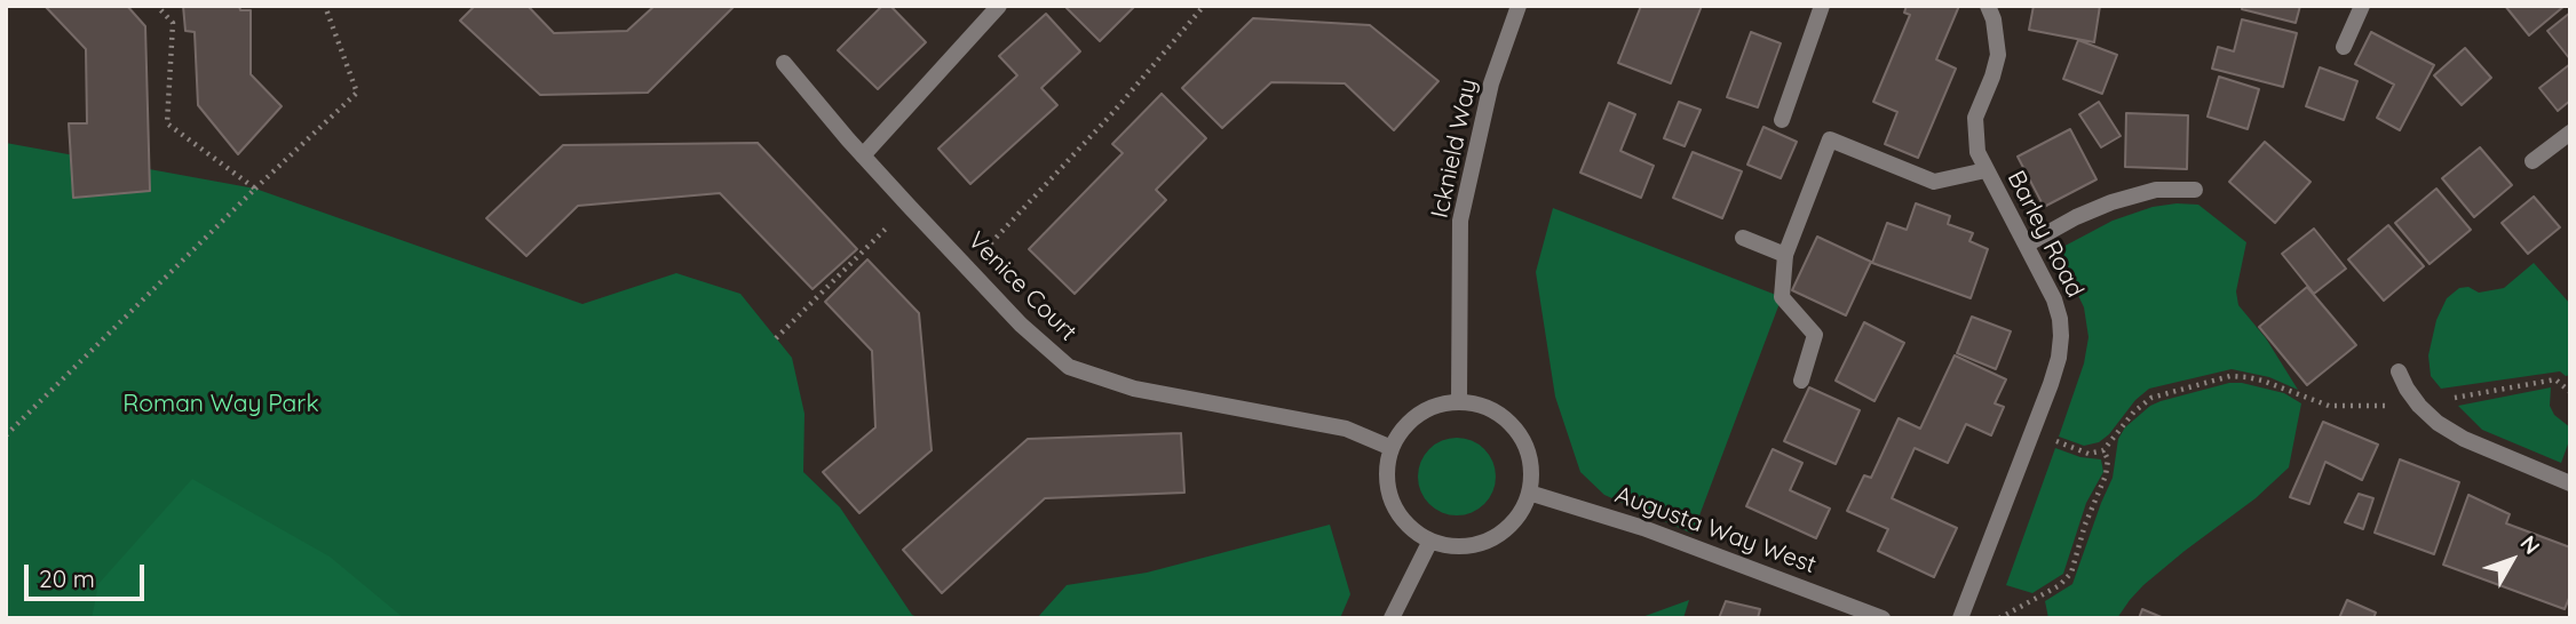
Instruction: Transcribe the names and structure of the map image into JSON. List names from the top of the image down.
{
  "streets": {
    "street": [
      "Icknield Way",
      "Barley Road",
      "Venice Court",
      "Augusta Way West"
    ]
  },
  "crossings": [
    ["Icknield Way", "Venice Court"],
    ["Icknield Way", "Augusta Way West"],
    ["Venice Court", "Augusta Way West"]
  ],
  "parks": ["Roman Way Park"],
  "scale_bar": "20 m",
  "north": "top right"
}
